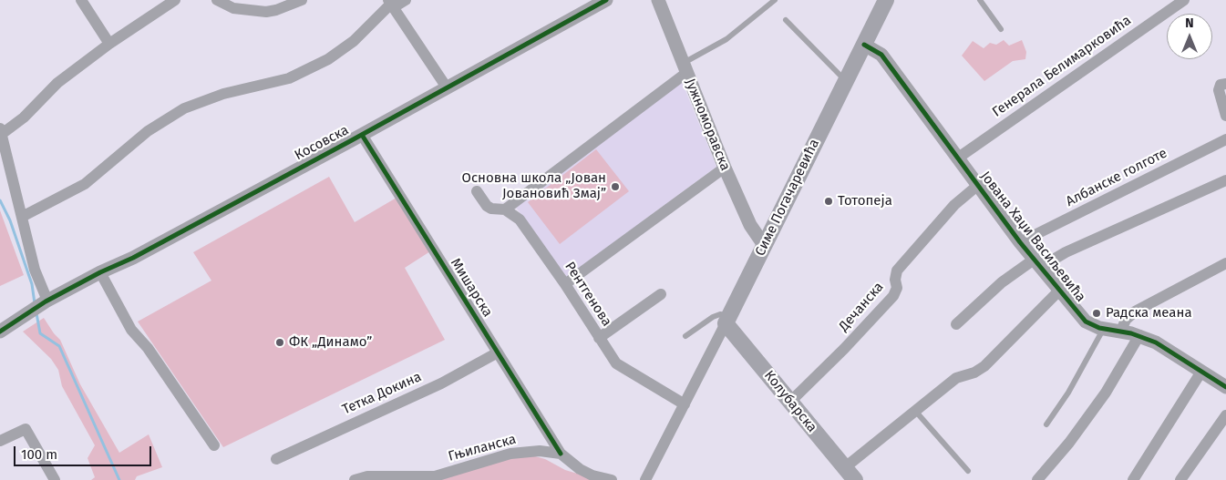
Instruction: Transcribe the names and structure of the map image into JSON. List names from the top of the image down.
{
  "streets": {
    "main road": ["Симе Погачаревића", "Колубарска"],
    "street": [
      "Генерала Белимарковића",
      "Јужноморавска",
      "Косовска",
      "Албанске голготе",
      "Јована Хаџи Васиљевића",
      "Мишарска",
      "Рентгенова",
      "Дечанска",
      "Тетка Докина",
      "Гњиланска"
    ]
  },
  "crossings": [
    ["Генерала Белимарковића", "Јована Хаџи Васиљевића"],
    ["Јужноморавска", "Симе Погачаревића"],
    ["Косовска", "Мишарска"],
    ["Албанске голготе", "Јована Хаџи Васиљевића"],
    ["Симе Погачаревића", "Јована Хаџи Васиљевића"],
    ["Симе Погачаревића", "Рентгенова"],
    ["Симе Погачаревића", "Колубарска"],
    ["Јована Хаџи Васиљевића", "Дечанска"],
    ["Мишарска", "Тетка Докина"],
    ["Мишарска", "Гњиланска"],
    ["Дечанска", "Колубарска"]
  ],
  "places": [
    "Основна школа „Јован Јовановић Змај”",
    "Тотопеја",
    "Радска меана",
    "ФК „Динамо”"
  ],
  "scale_bar": "100 m",
  "north": "top"
}
